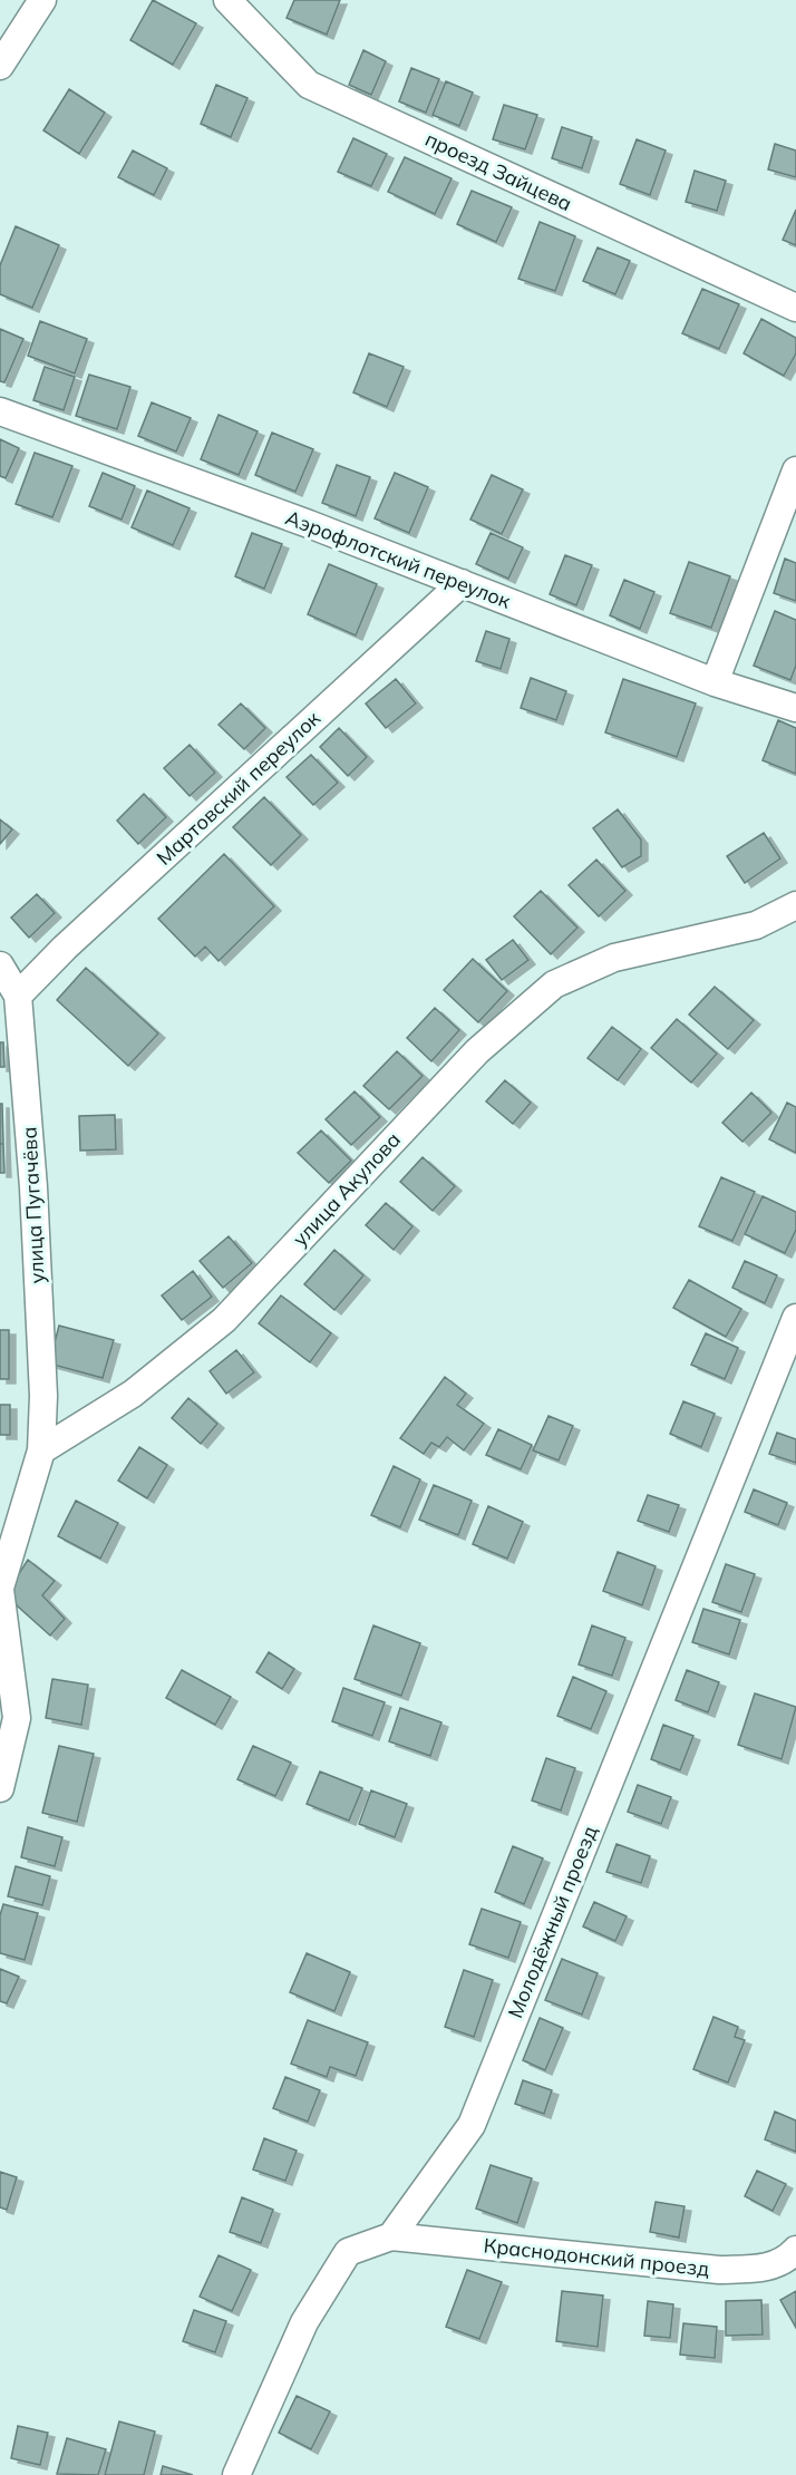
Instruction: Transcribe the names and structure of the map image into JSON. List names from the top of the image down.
{
  "streets": {
    "street": [
      "проезд Зайцева",
      "Аэрофлотский переулок",
      "Мартовский переулок",
      "улица Акулова",
      "улица Пугачёва",
      "Молодёжный проезд",
      "Краснодонский проезд"
    ]
  },
  "crossings": [
    ["Аэрофлотский переулок", "Мартовский переулок"],
    ["Мартовский переулок", "улица Пугачёва"],
    ["улица Акулова", "улица Пугачёва"],
    ["Молодёжный проезд", "Краснодонский проезд"]
  ]
}
